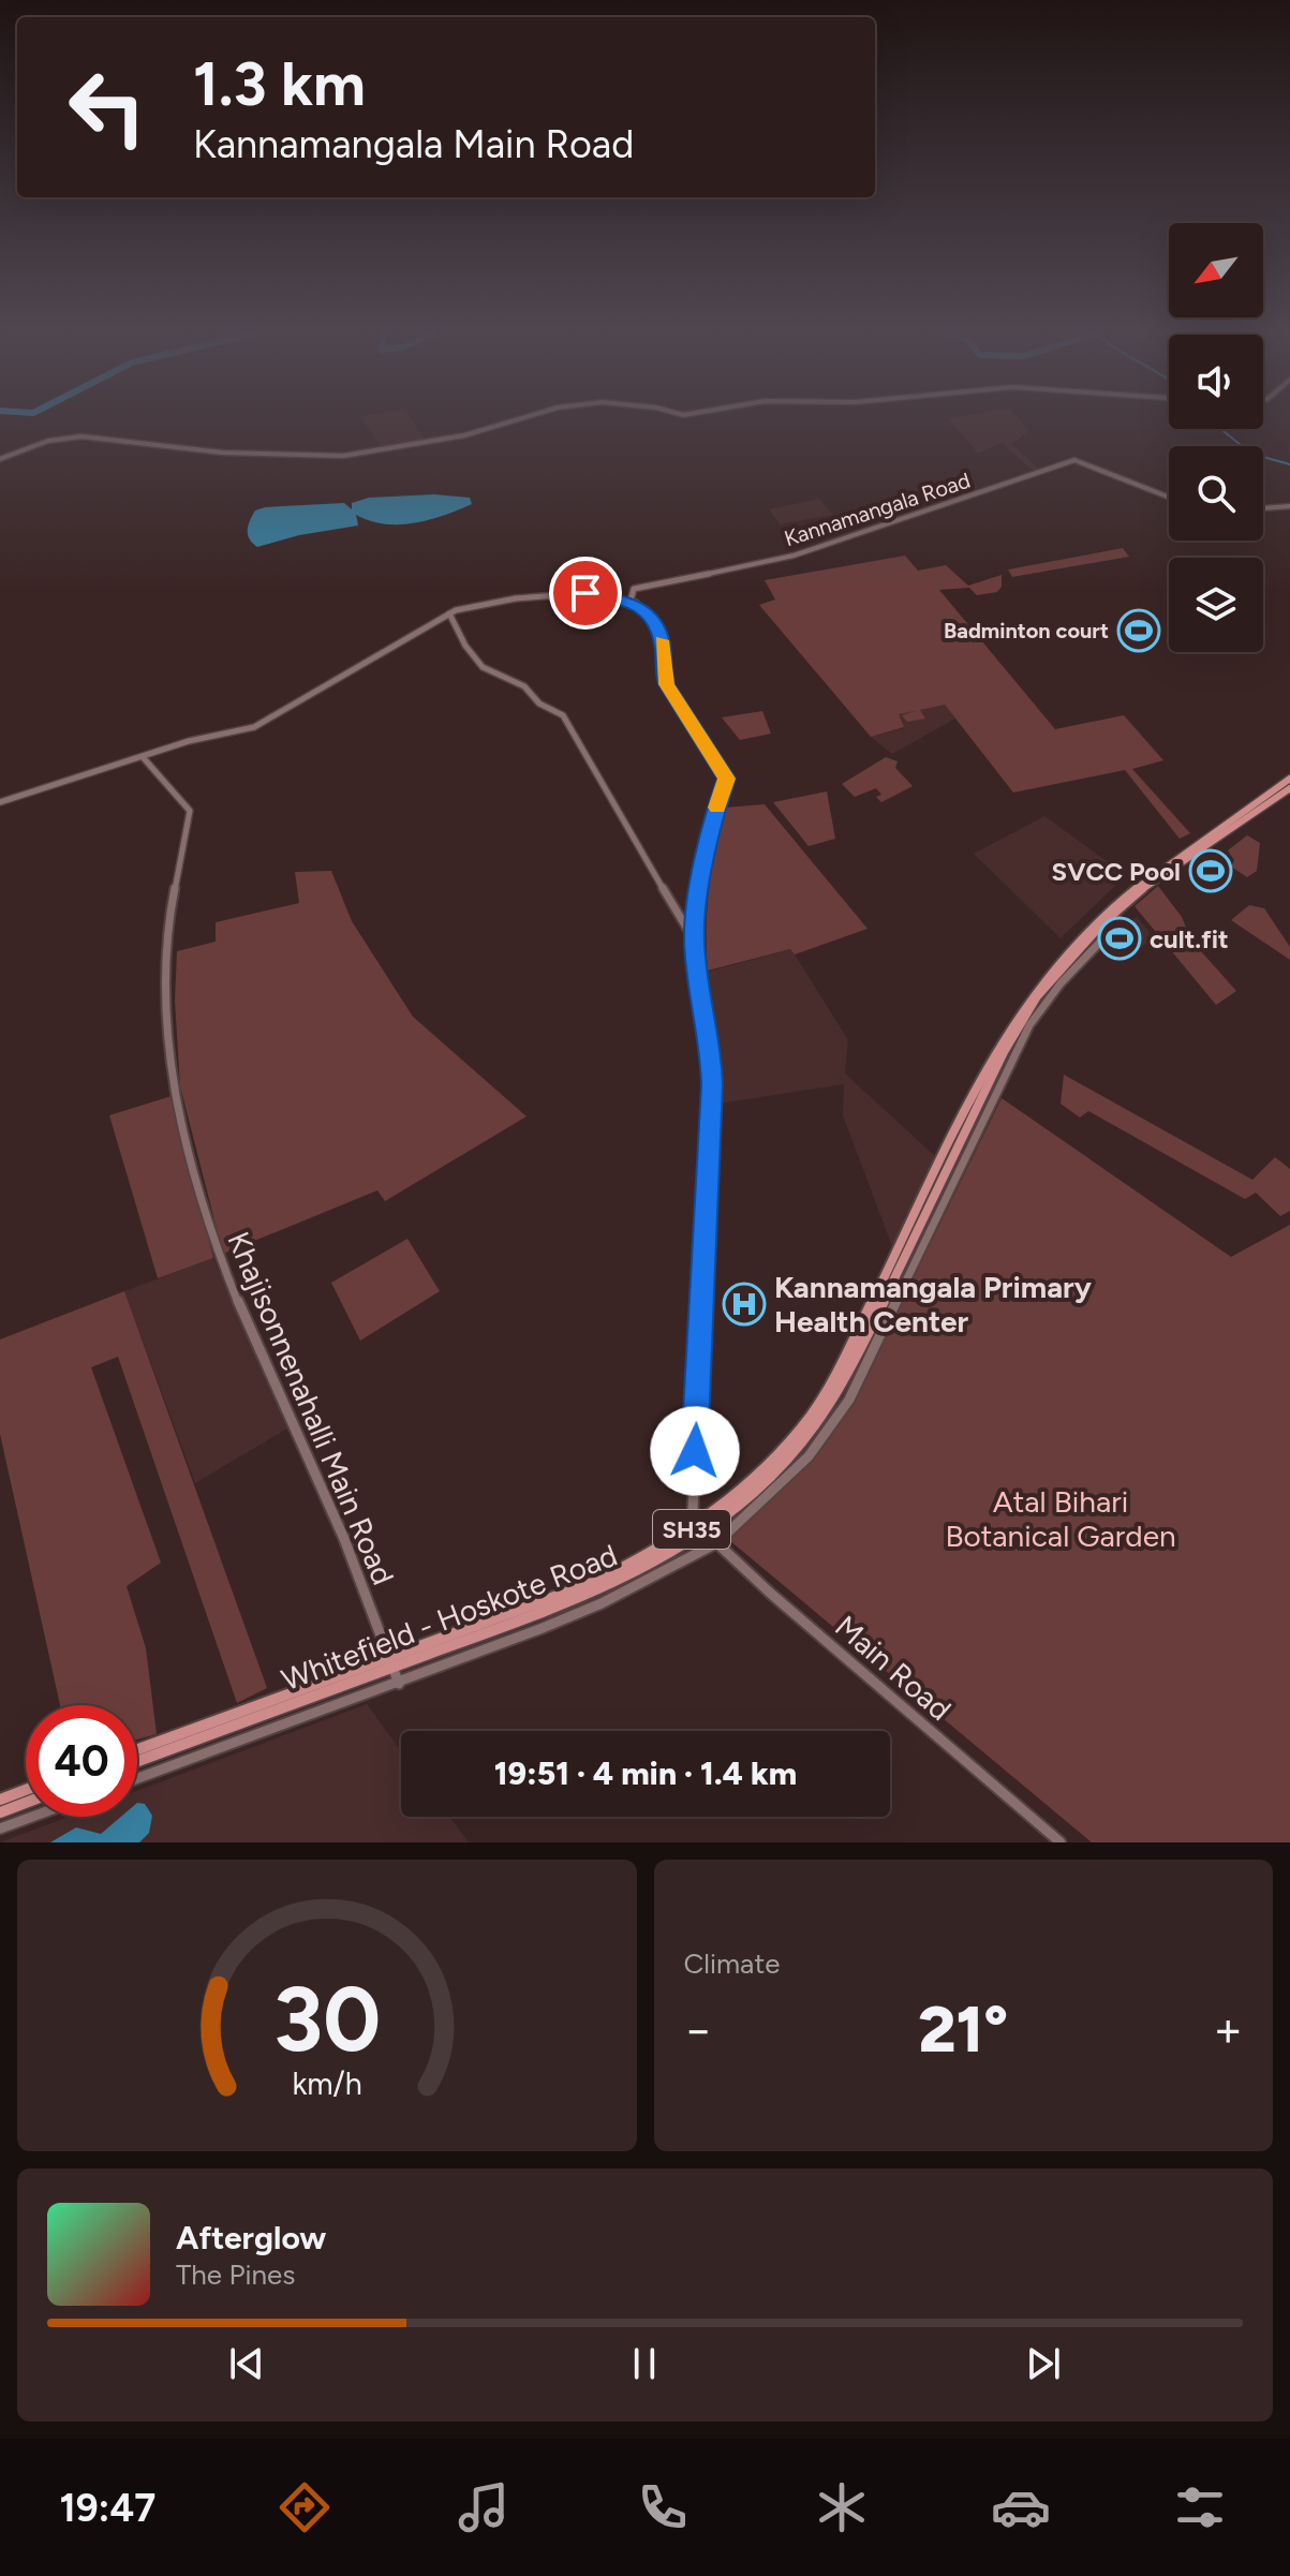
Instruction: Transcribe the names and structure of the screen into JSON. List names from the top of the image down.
{
  "streets": {
    "main road": ["SH35", "Whitefield - Hoskote Road"],
    "street": ["Kannamangala Road", "Khajisonnenahalli Main Road", "Main Road"]
  },
  "crossings": [
    ["Khajisonnenahalli Main Road", "Whitefield - Hoskote Road"],
    ["Whitefield - Hoskote Road", "Main Road"]
  ],
  "parks": ["Atal Bihari Botanical Garden"],
  "places": {
    "sports": ["Badminton court", "SVCC Pool", "cult.fit"],
    "hospital": ["Kannamangala Primary Health Center"]
  },
  "north": "bottom left",
  "page": {
    "turn": ["1.3 km", "Kannamangala Main Road"],
    "limit": "40",
    "trip": "19:51 · 4 min · 1.4 km",
    "tile": "Climate",
    "heat": ["−", "21°", "+"],
    "song": ["Afterglow", "The Pines"],
    "tabs": "19:47",
    "gauge": ["30", "km/h"]
  }
}
